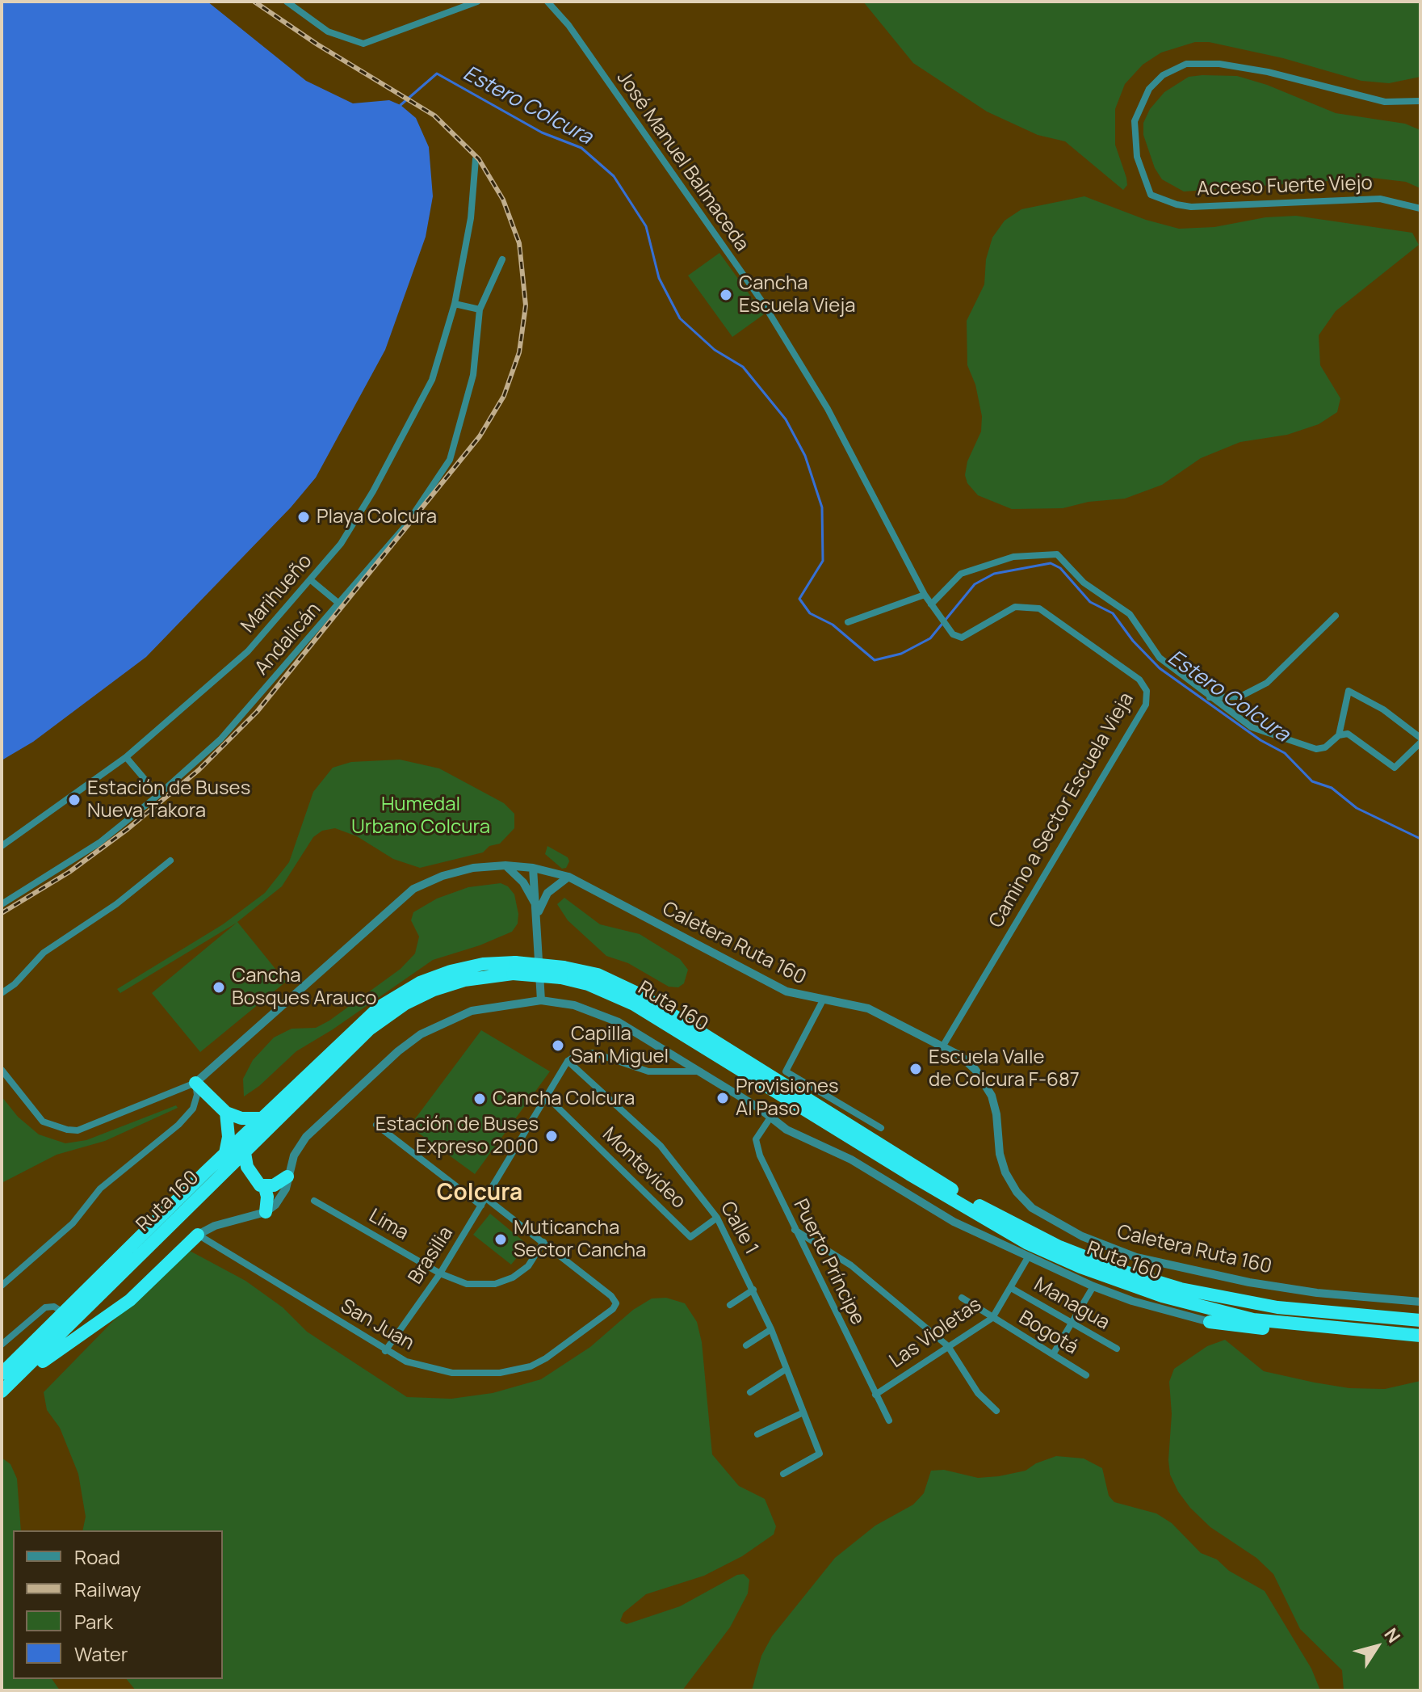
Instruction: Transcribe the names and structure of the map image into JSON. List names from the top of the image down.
{
  "streets": {
    "highway": ["Ruta 160"],
    "street": [
      "José Manuel Balmaceda",
      "Acceso Fuerte Viejo",
      "Marihueño",
      "Andalicán",
      "Camino a Sector Escuela Vieja",
      "Caletera Ruta 160",
      "Montevideo",
      "Lima",
      "Calle 1",
      "Brasilia",
      "Puerto Príncipe",
      "Managua",
      "San Juan",
      "Las Violetas",
      "Bogotá"
    ]
  },
  "crossings": [
    ["José Manuel Balmaceda", "Camino a Sector Escuela Vieja"],
    ["Camino a Sector Escuela Vieja", "Caletera Ruta 160"],
    ["Montevideo", "Calle 1"],
    ["Montevideo", "Brasilia"],
    ["Lima", "Brasilia"],
    ["Lima", "San Juan"],
    ["Calle 1", "Brasilia"],
    ["Brasilia", "San Juan"],
    ["Puerto Príncipe", "Las Violetas"],
    ["Managua", "Las Violetas"],
    ["Las Violetas", "Bogotá"]
  ],
  "districts": ["Colcura"],
  "water": ["Estero Colcura"],
  "parks": ["Humedal Urbano Colcura"],
  "places": [
    "Cancha Escuela Vieja",
    "Playa Colcura",
    "Estación de Buses Nueva Takora",
    "Cancha Bosques Arauco",
    "Capilla San Miguel",
    "Escuela Valle de Colcura F-687",
    "Provisiones Al Paso",
    "Cancha Colcura",
    "Estación de Buses Expreso 2000",
    "Muticancha Sector Cancha"
  ],
  "legend": [
    "Road",
    "Railway",
    "Park",
    "Water"
  ],
  "north": "top right"
}
